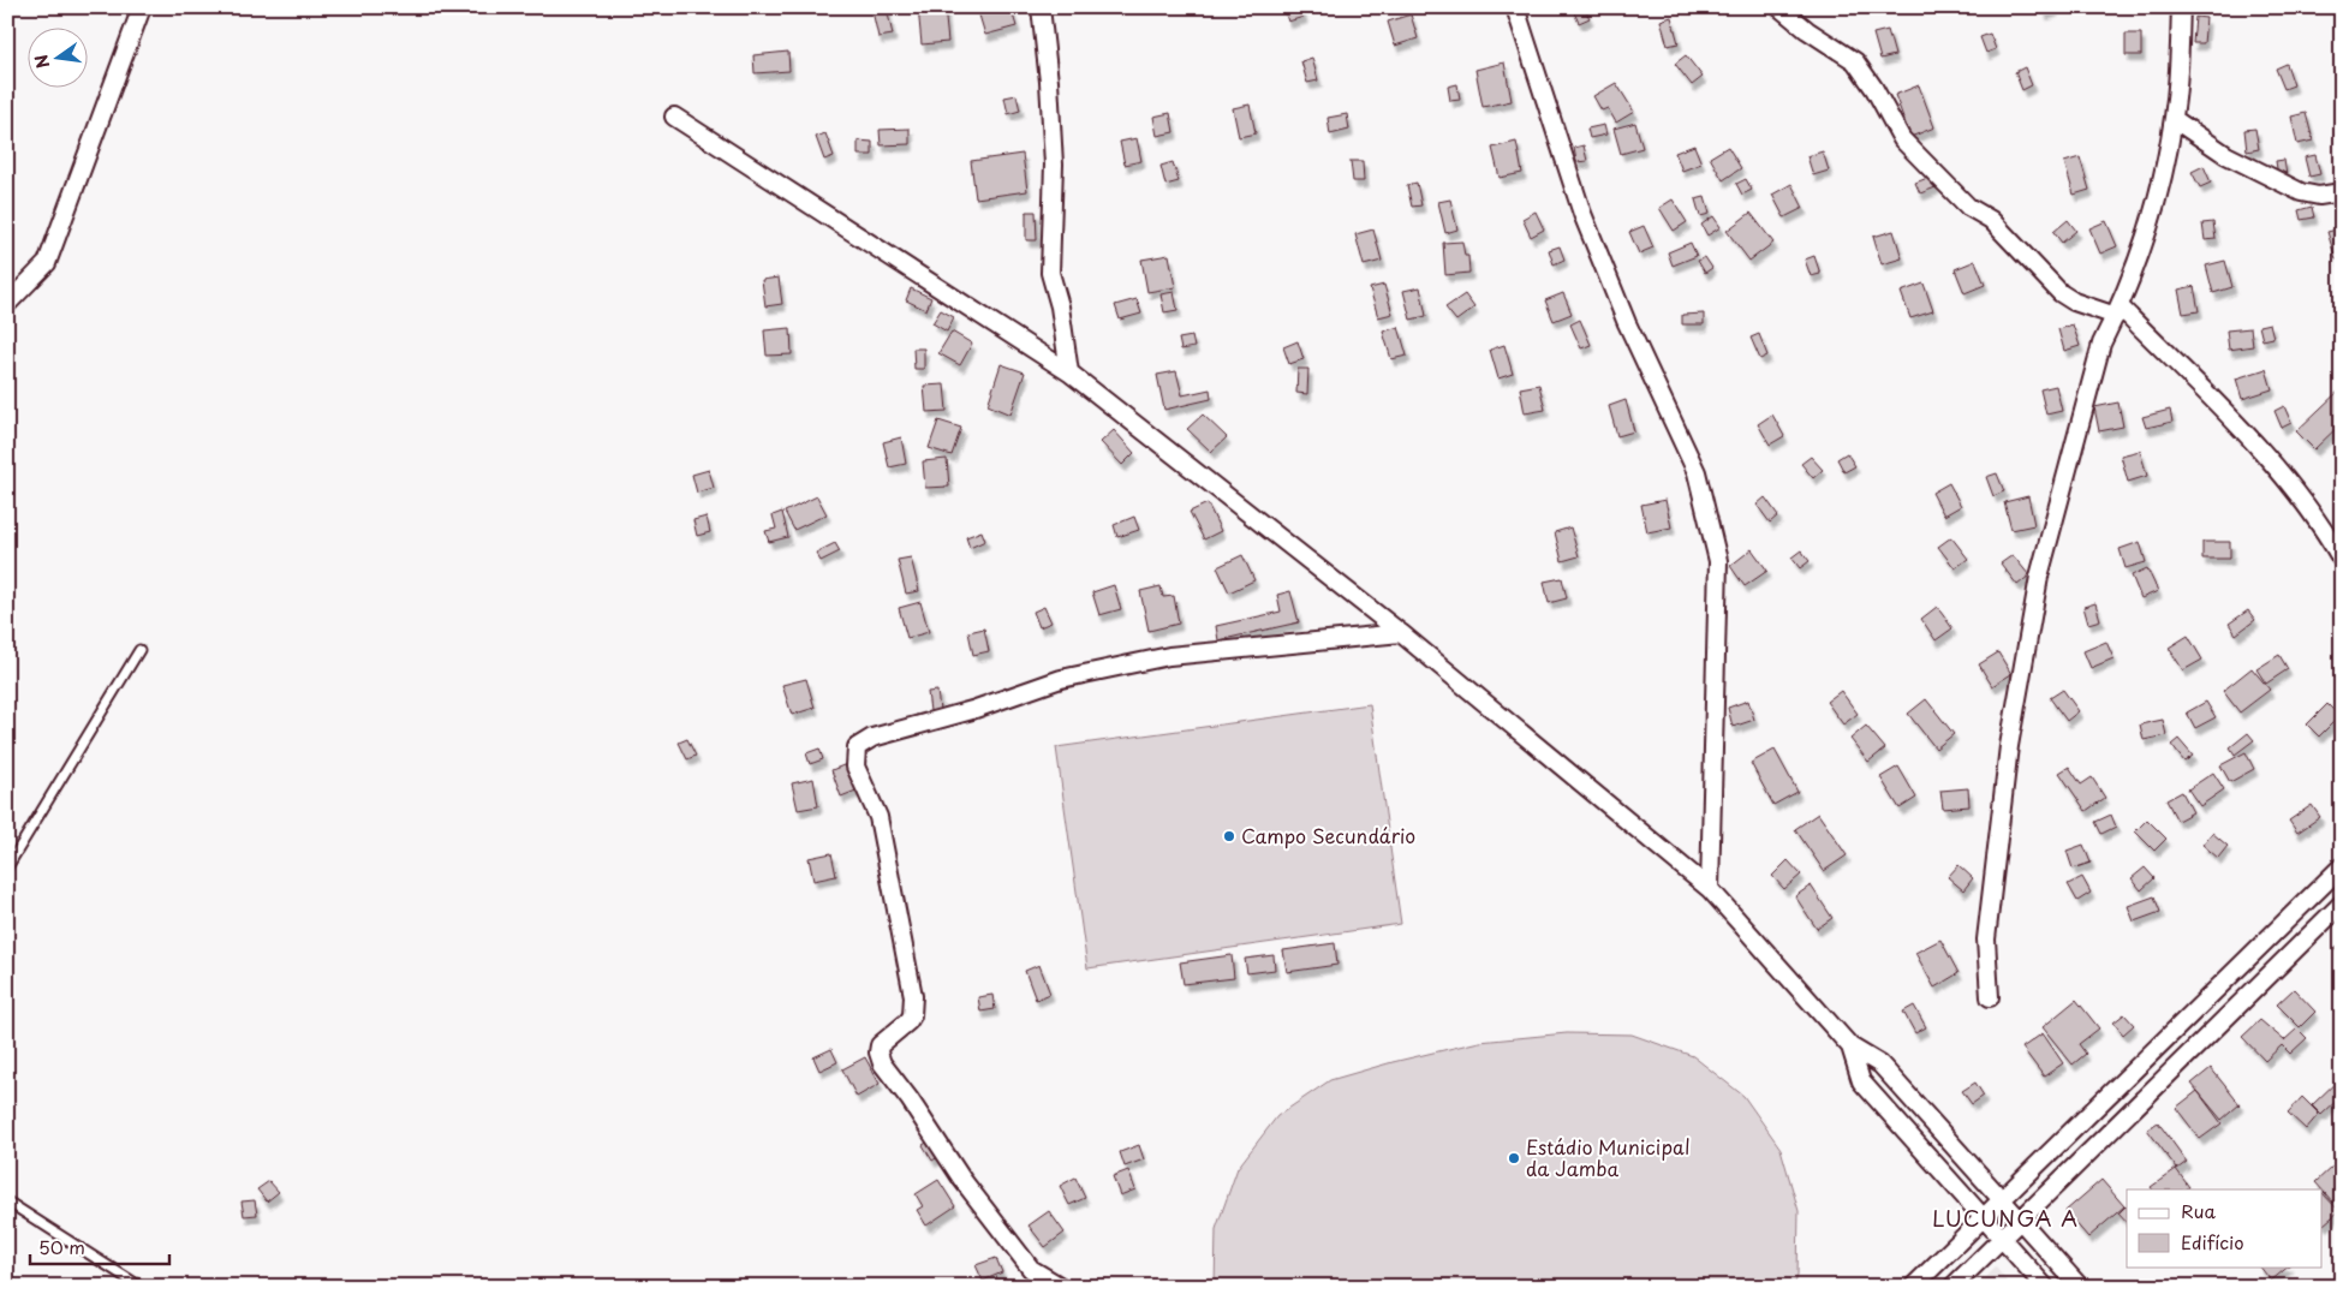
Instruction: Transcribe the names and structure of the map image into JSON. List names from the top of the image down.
{
  "districts": ["LUCUNGA A"],
  "places": ["Campo Secundário", "Estádio Municipal da Jamba"],
  "legend": ["Rua", "Edifício"],
  "scale_bar": "50 m",
  "north": "left"
}
